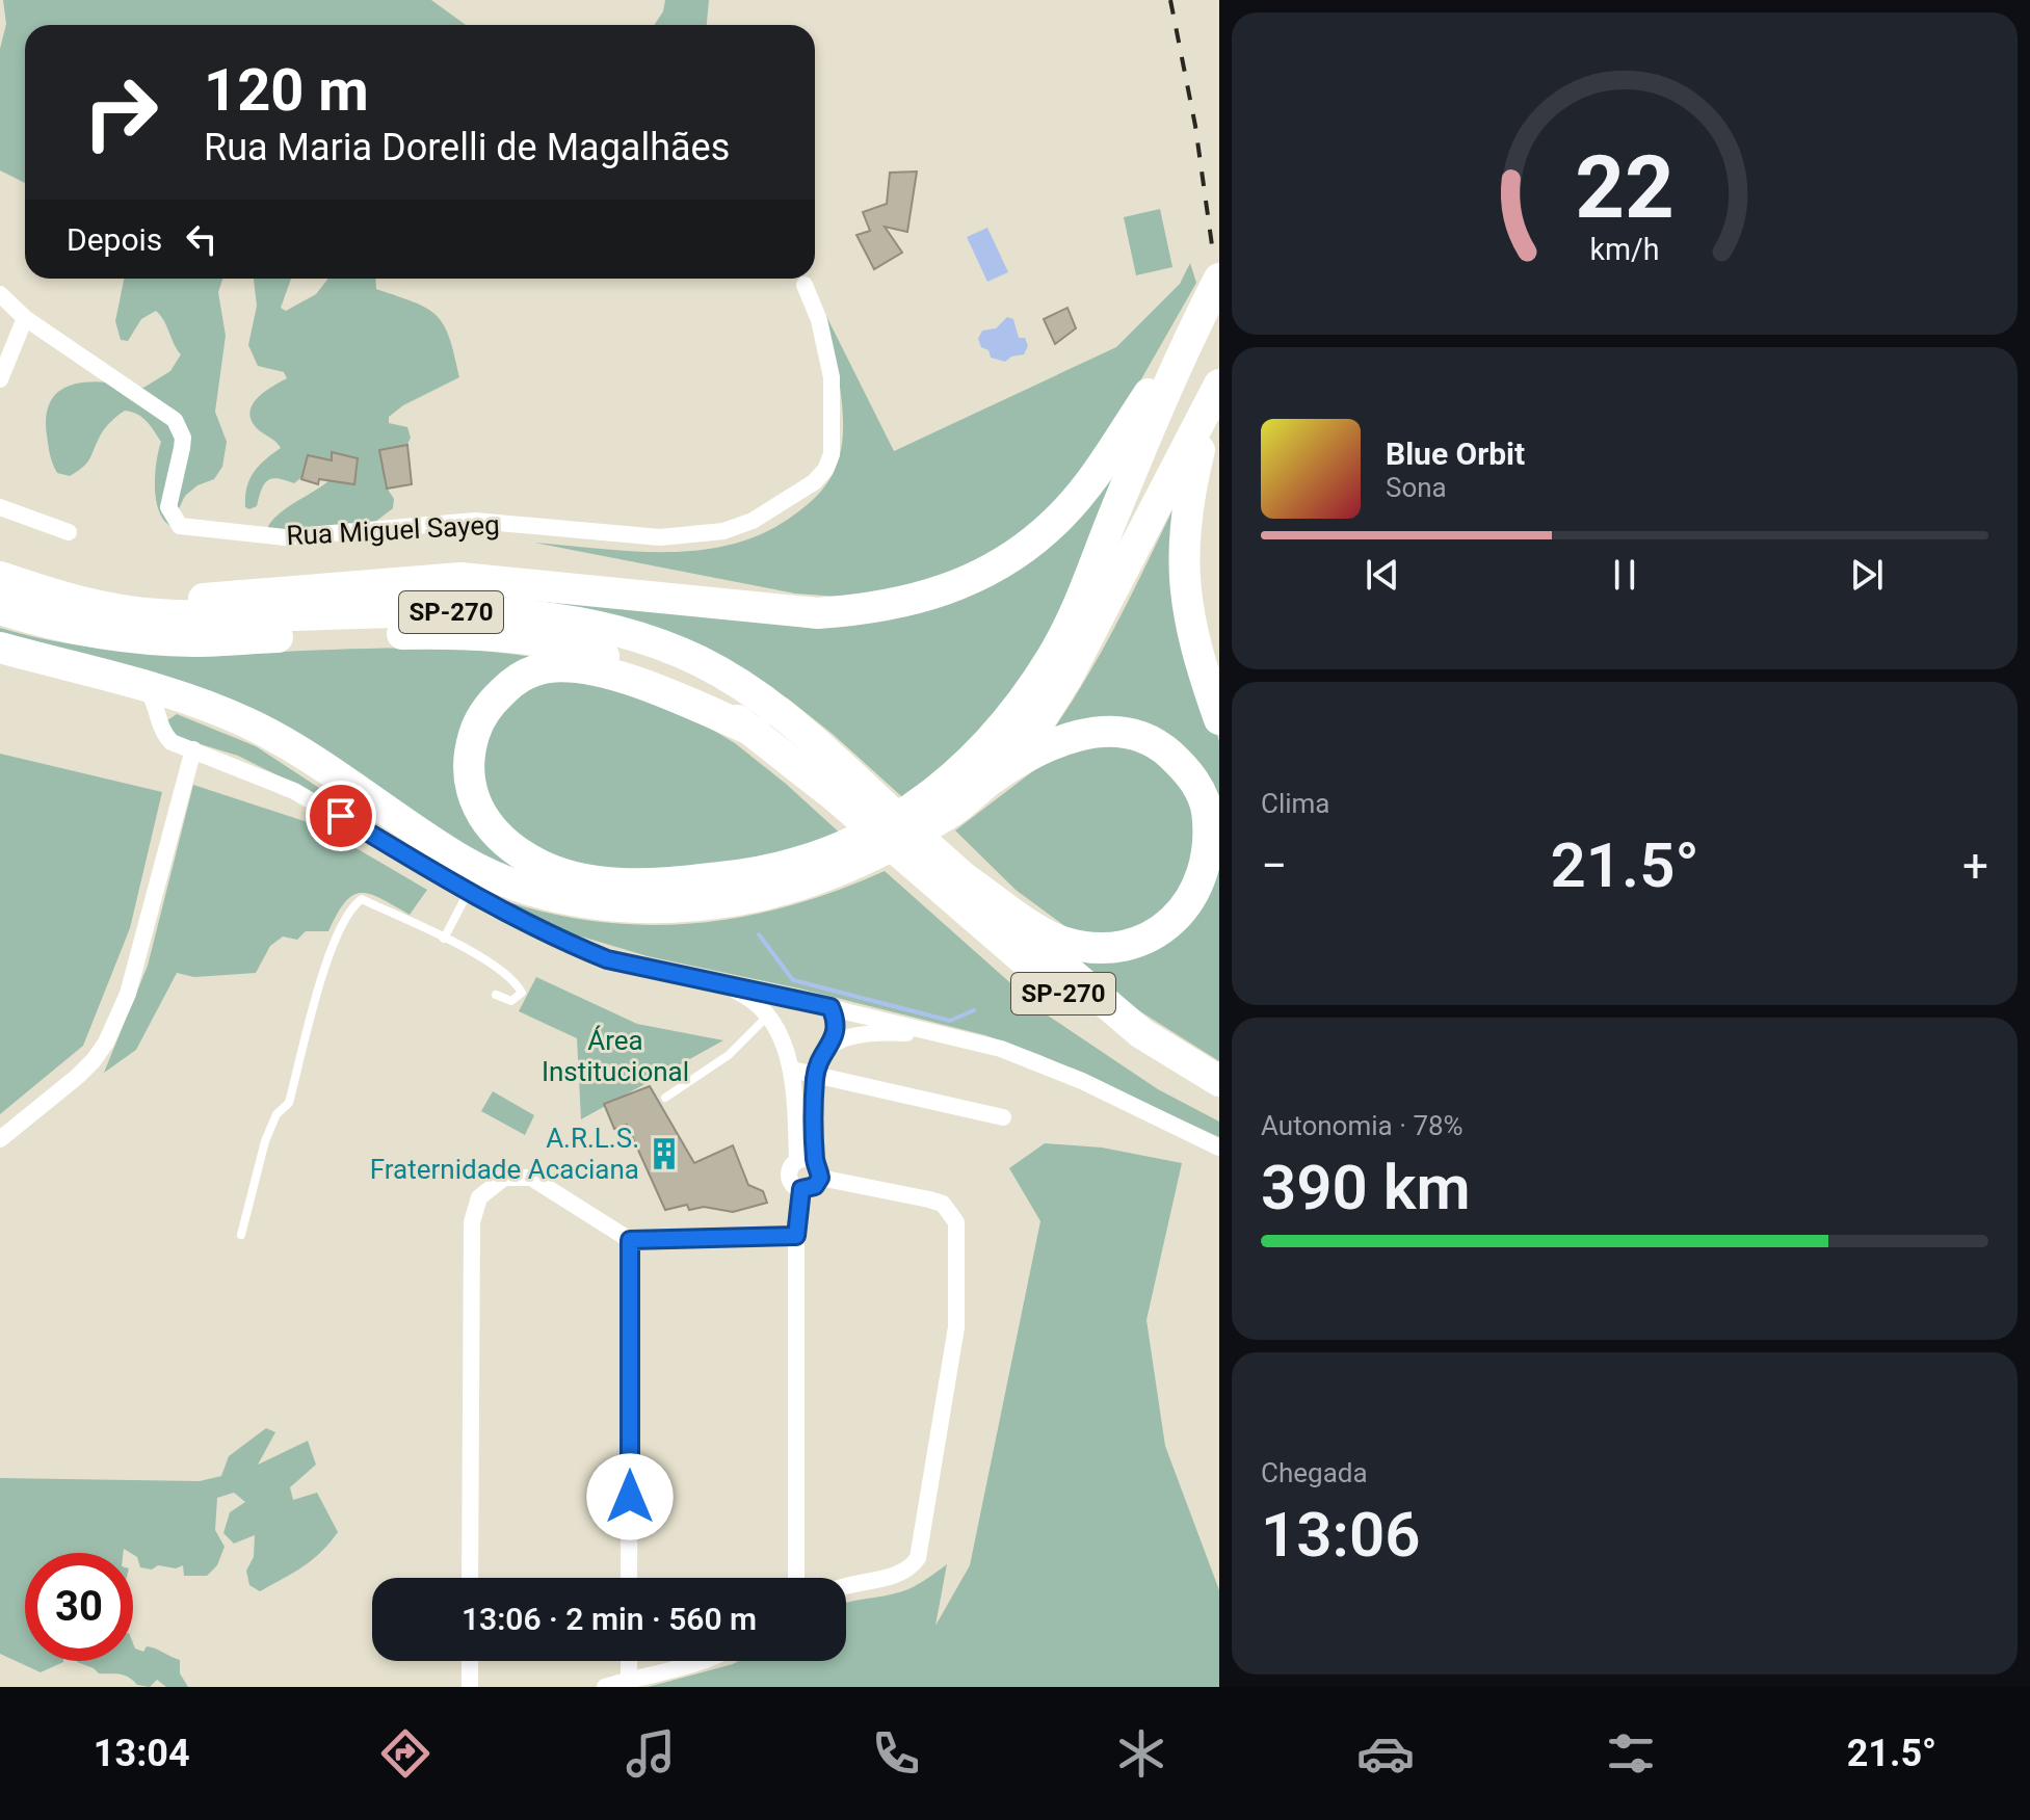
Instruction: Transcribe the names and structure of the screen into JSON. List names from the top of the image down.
{
  "streets": {
    "highway": ["SP-270"],
    "street": ["Rua Miguel Sayeg"]
  },
  "parks": ["Área Institucional"],
  "places": {
    "building": ["A.R.L.S. Fraternidade Acaciana"]
  },
  "page": {
    "turn": ["120 m", "Rua Maria Dorelli de Magalhães"],
    "then": "Depois",
    "song": ["Blue Orbit", "Sona"],
    "tile": [
      "Clima",
      ["Autonomia · 78%", "390 km"],
      ["Chegada", "13:06"]
    ],
    "heat": ["−", "21.5°", "+"],
    "limit": "30",
    "trip": "13:06 · 2 min · 560 m",
    "tabs": ["13:04", "21.5°"],
    "gauge": ["22", "km/h"]
  }
}
